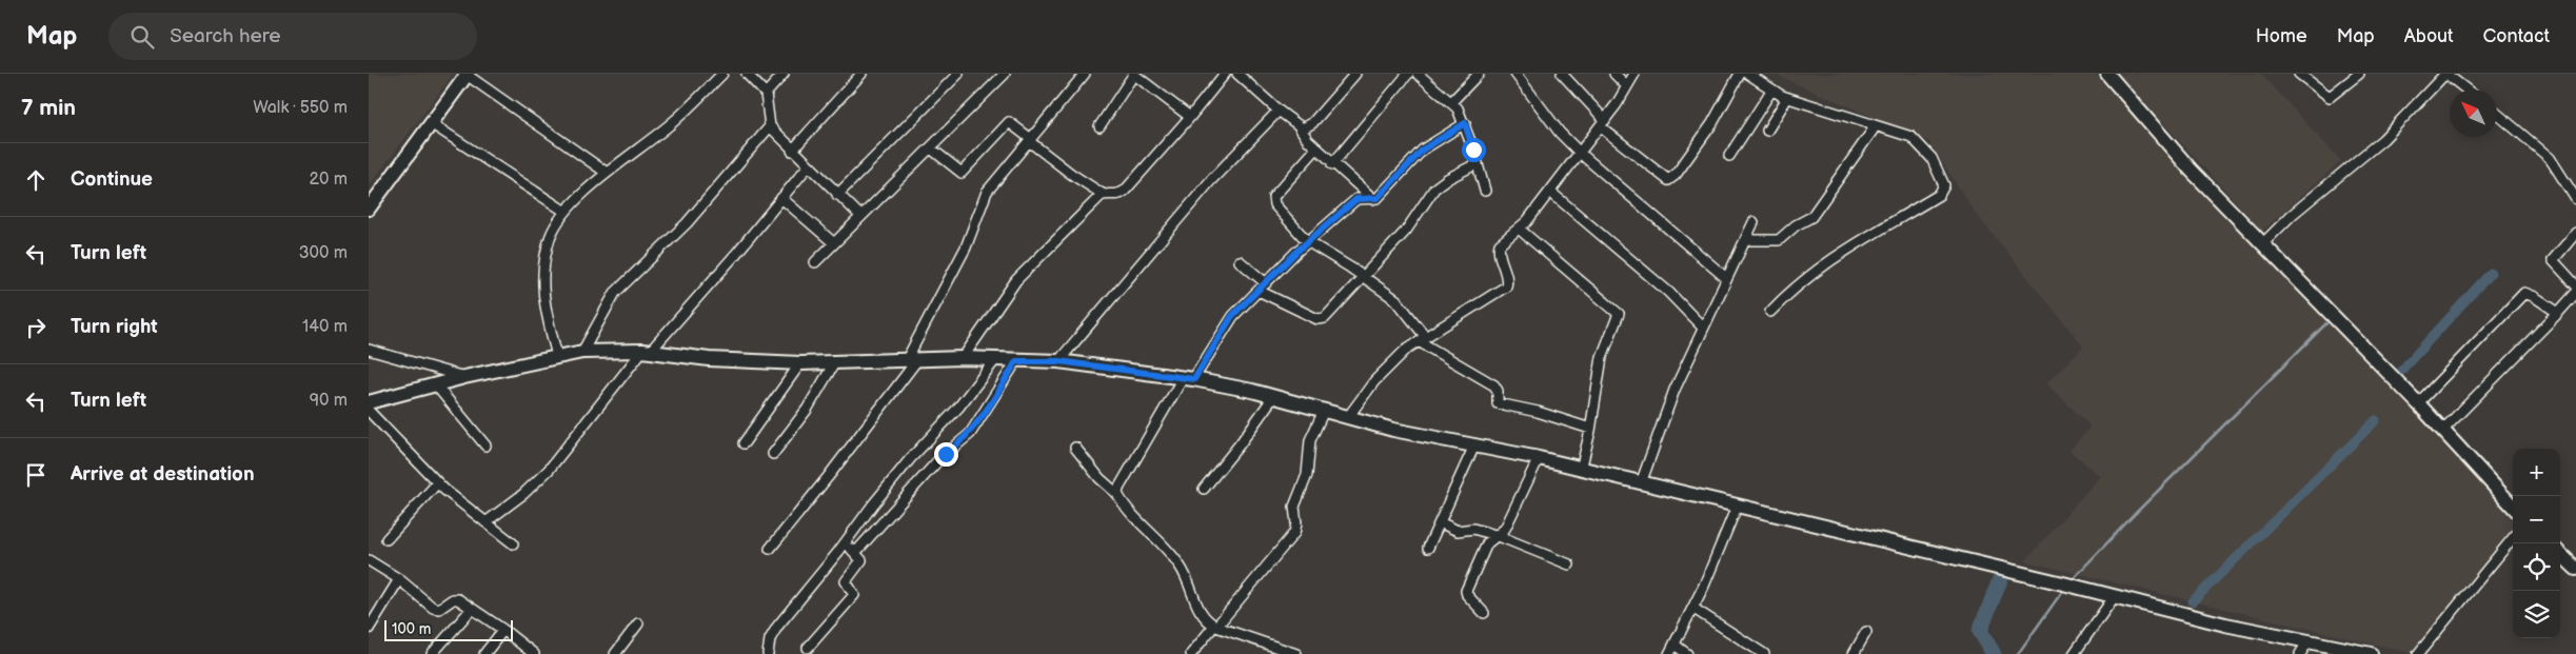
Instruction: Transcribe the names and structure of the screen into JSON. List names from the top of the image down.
{
  "scale_bar": "100 m",
  "north": "top left",
  "page": {
    "header": "Map",
    "search": "Search here",
    "nav": [
      "Home",
      "Map",
      "About",
      "Contact"
    ],
    "heading": ["7 min", "Walk · 550 m"],
    "list": [
      ["Continue", "20 m"],
      ["Turn left", "300 m"],
      ["Turn right", "140 m"],
      ["Turn left", "90 m"],
      "Arrive at destination"
    ],
    "map_buttons": ["+", "−"],
    "scale": "100 m"
  }
}
